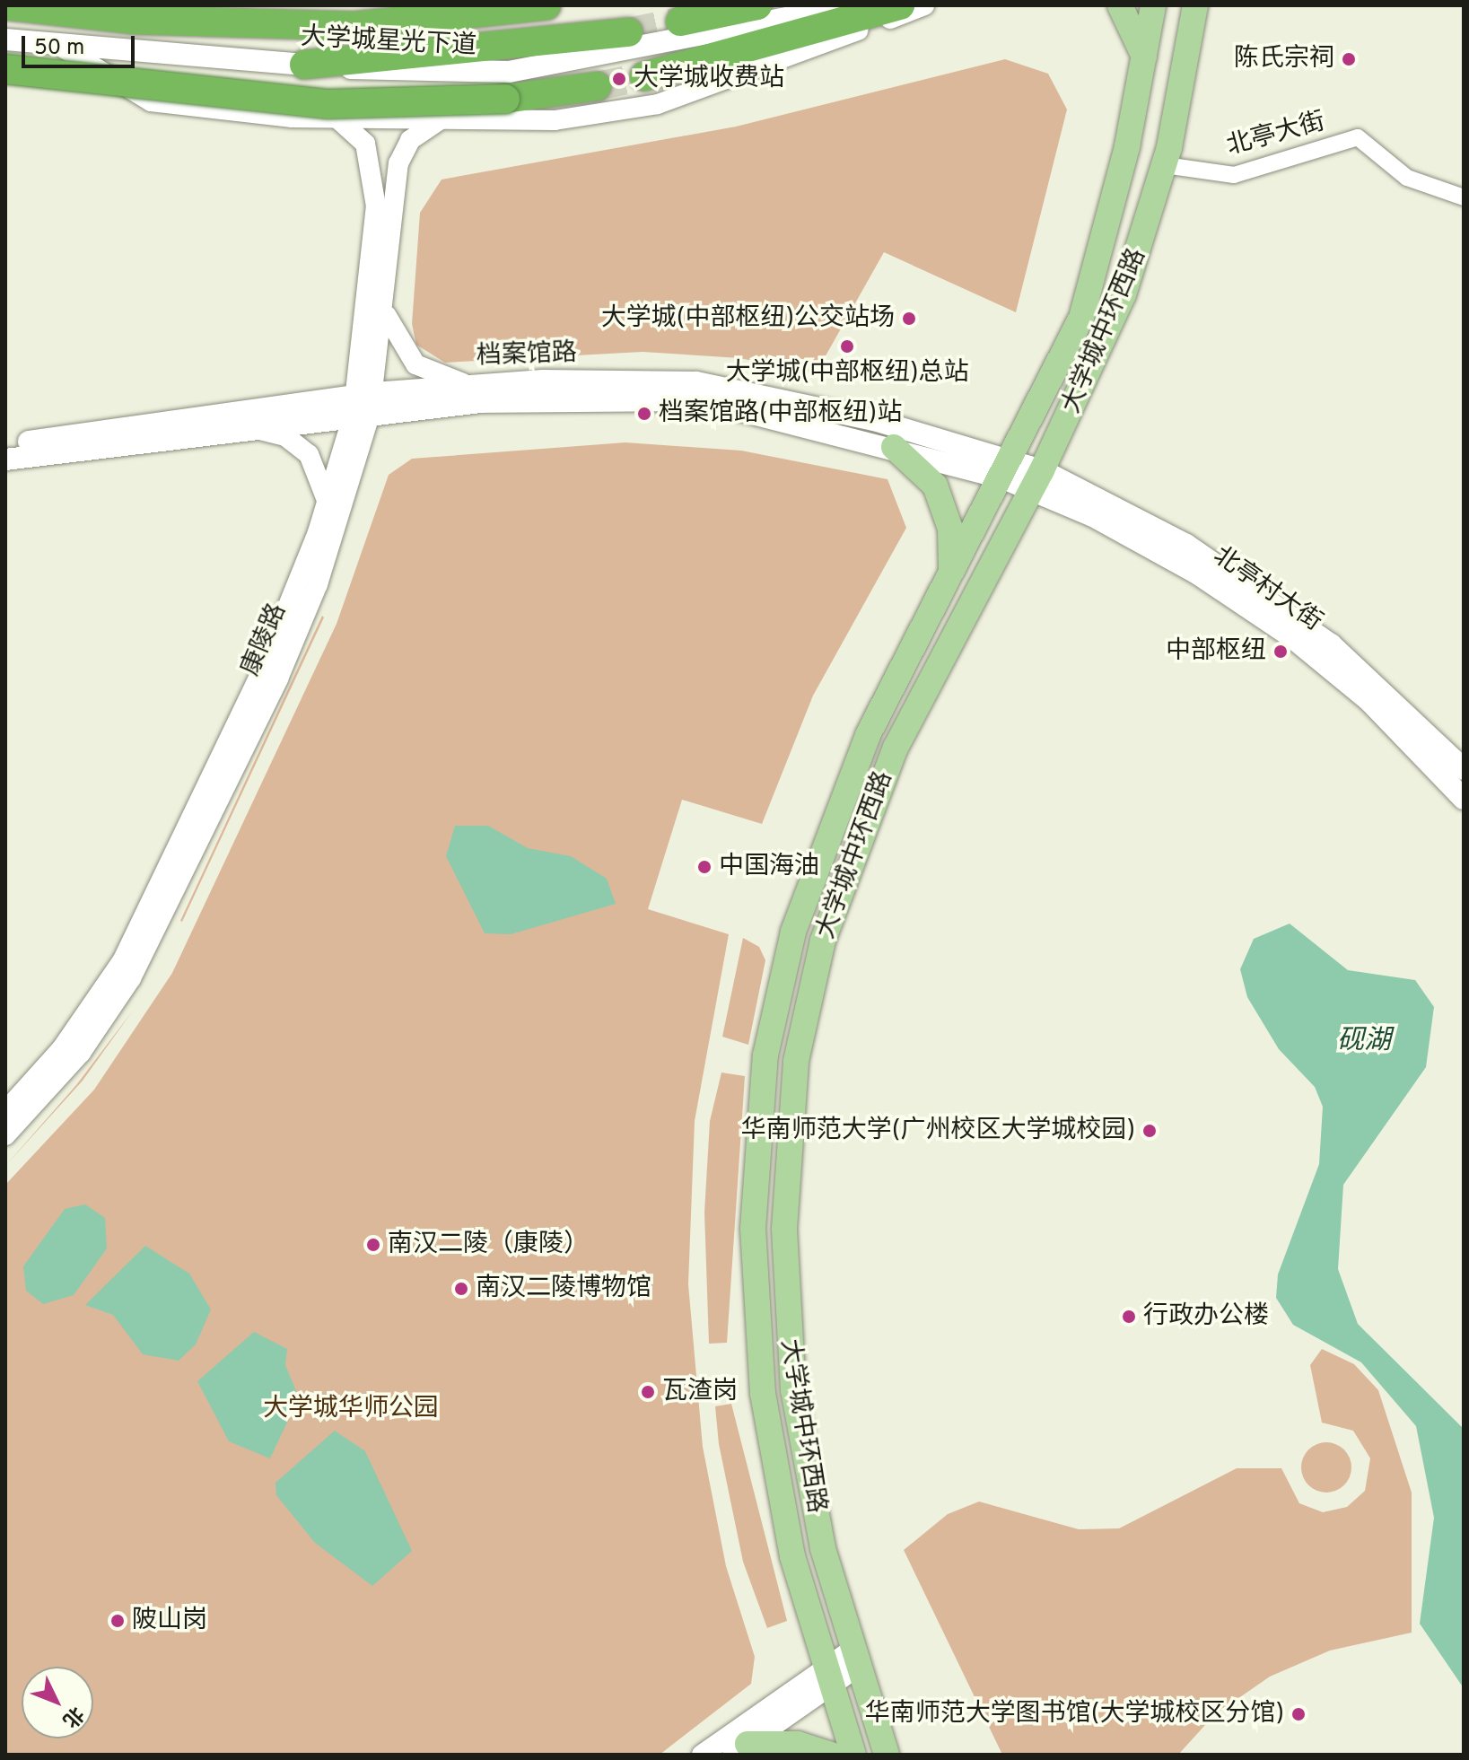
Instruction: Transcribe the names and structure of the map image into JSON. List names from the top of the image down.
{
  "streets": {
    "main road": [
      "大学城星光下道",
      "大学城中环西路",
      "档案馆路",
      "北亭村大街"
    ],
    "street": ["北亭大街", "康陵路"]
  },
  "crossings": [
    ["北亭大街", "大学城中环西路"],
    ["大学城中环西路", "档案馆路"],
    ["大学城中环西路", "北亭村大街"],
    ["档案馆路", "北亭村大街"],
    ["档案馆路", "康陵路"]
  ],
  "water": ["砚湖"],
  "parks": ["大学城华师公园"],
  "places": [
    "陈氏宗祠",
    "大学城收费站",
    "大学城(中部枢纽)公交站场",
    "大学城(中部枢纽)总站",
    "档案馆路(中部枢纽)站",
    "中部枢纽",
    "中国海油",
    "华南师范大学(广州校区大学城校园)",
    "南汉二陵（康陵）",
    "南汉二陵博物馆",
    "行政办公楼",
    "瓦渣岗",
    "陂山岗",
    "华南师范大学图书馆(大学城校区分馆)"
  ],
  "scale_bar": "50 m",
  "north": "bottom right"
}
